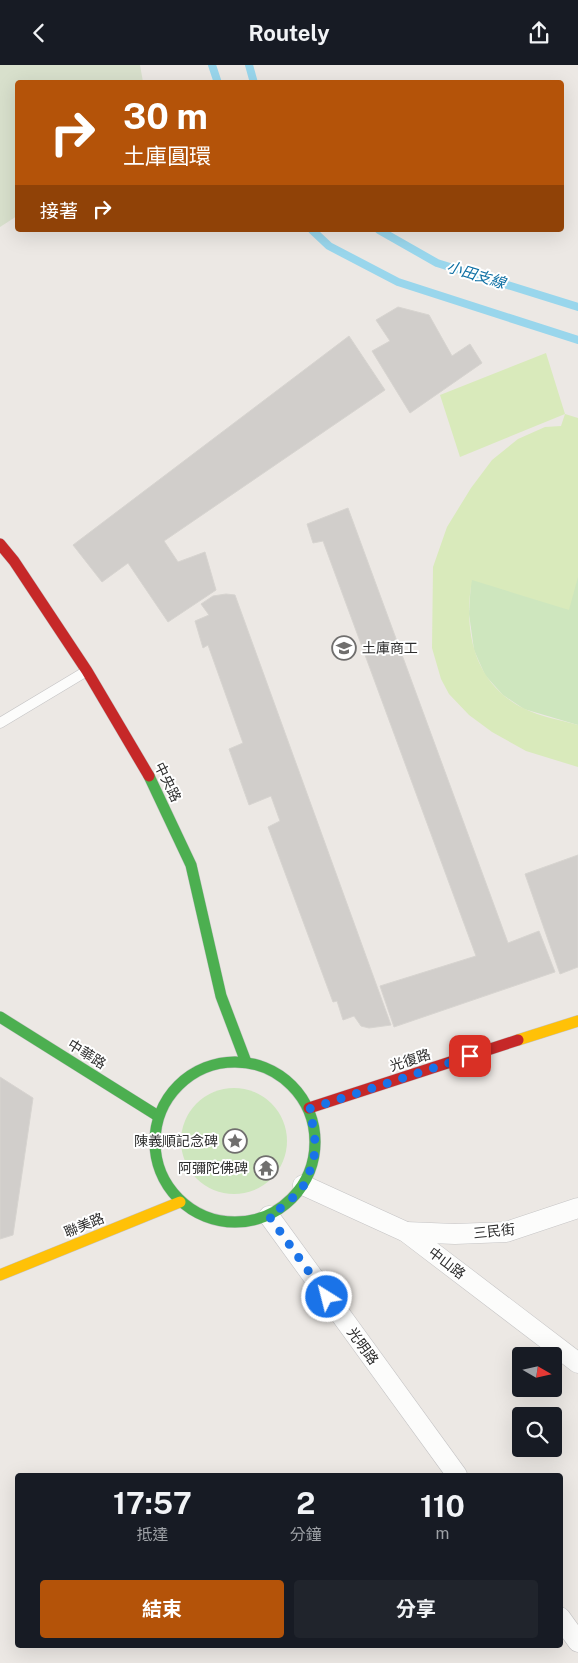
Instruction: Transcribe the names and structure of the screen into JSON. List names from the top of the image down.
{
  "streets": {
    "street": [
      "中央路",
      "中華路",
      "光復路",
      "聯美路",
      "三民街",
      "中山路",
      "光明路"
    ]
  },
  "crossings": [
    ["中央路", "中華路"],
    ["中央路", "光復路"],
    ["中央路", "聯美路"],
    ["中央路", "中山路"],
    ["中央路", "光明路"],
    ["中華路", "光復路"],
    ["中華路", "聯美路"],
    ["中華路", "中山路"],
    ["中華路", "光明路"],
    ["光復路", "聯美路"],
    ["光復路", "中山路"],
    ["光復路", "光明路"],
    ["聯美路", "中山路"],
    ["聯美路", "光明路"],
    ["三民街", "中山路"],
    ["中山路", "光明路"]
  ],
  "water": ["小田支線"],
  "places": {
    "school or university": ["土庫商工"],
    "place": ["陳義順記念碑"],
    "temple": ["阿彌陀佛碑"]
  },
  "north": "right",
  "page": {
    "header": "Routely",
    "turn": ["30 m", "土庫圓環"],
    "then": "接著",
    "eta": [
      "17:57",
      "抵達",
      "2",
      "分鐘",
      "110",
      "m"
    ],
    "buttons": ["結束", "分享"]
  }
}
